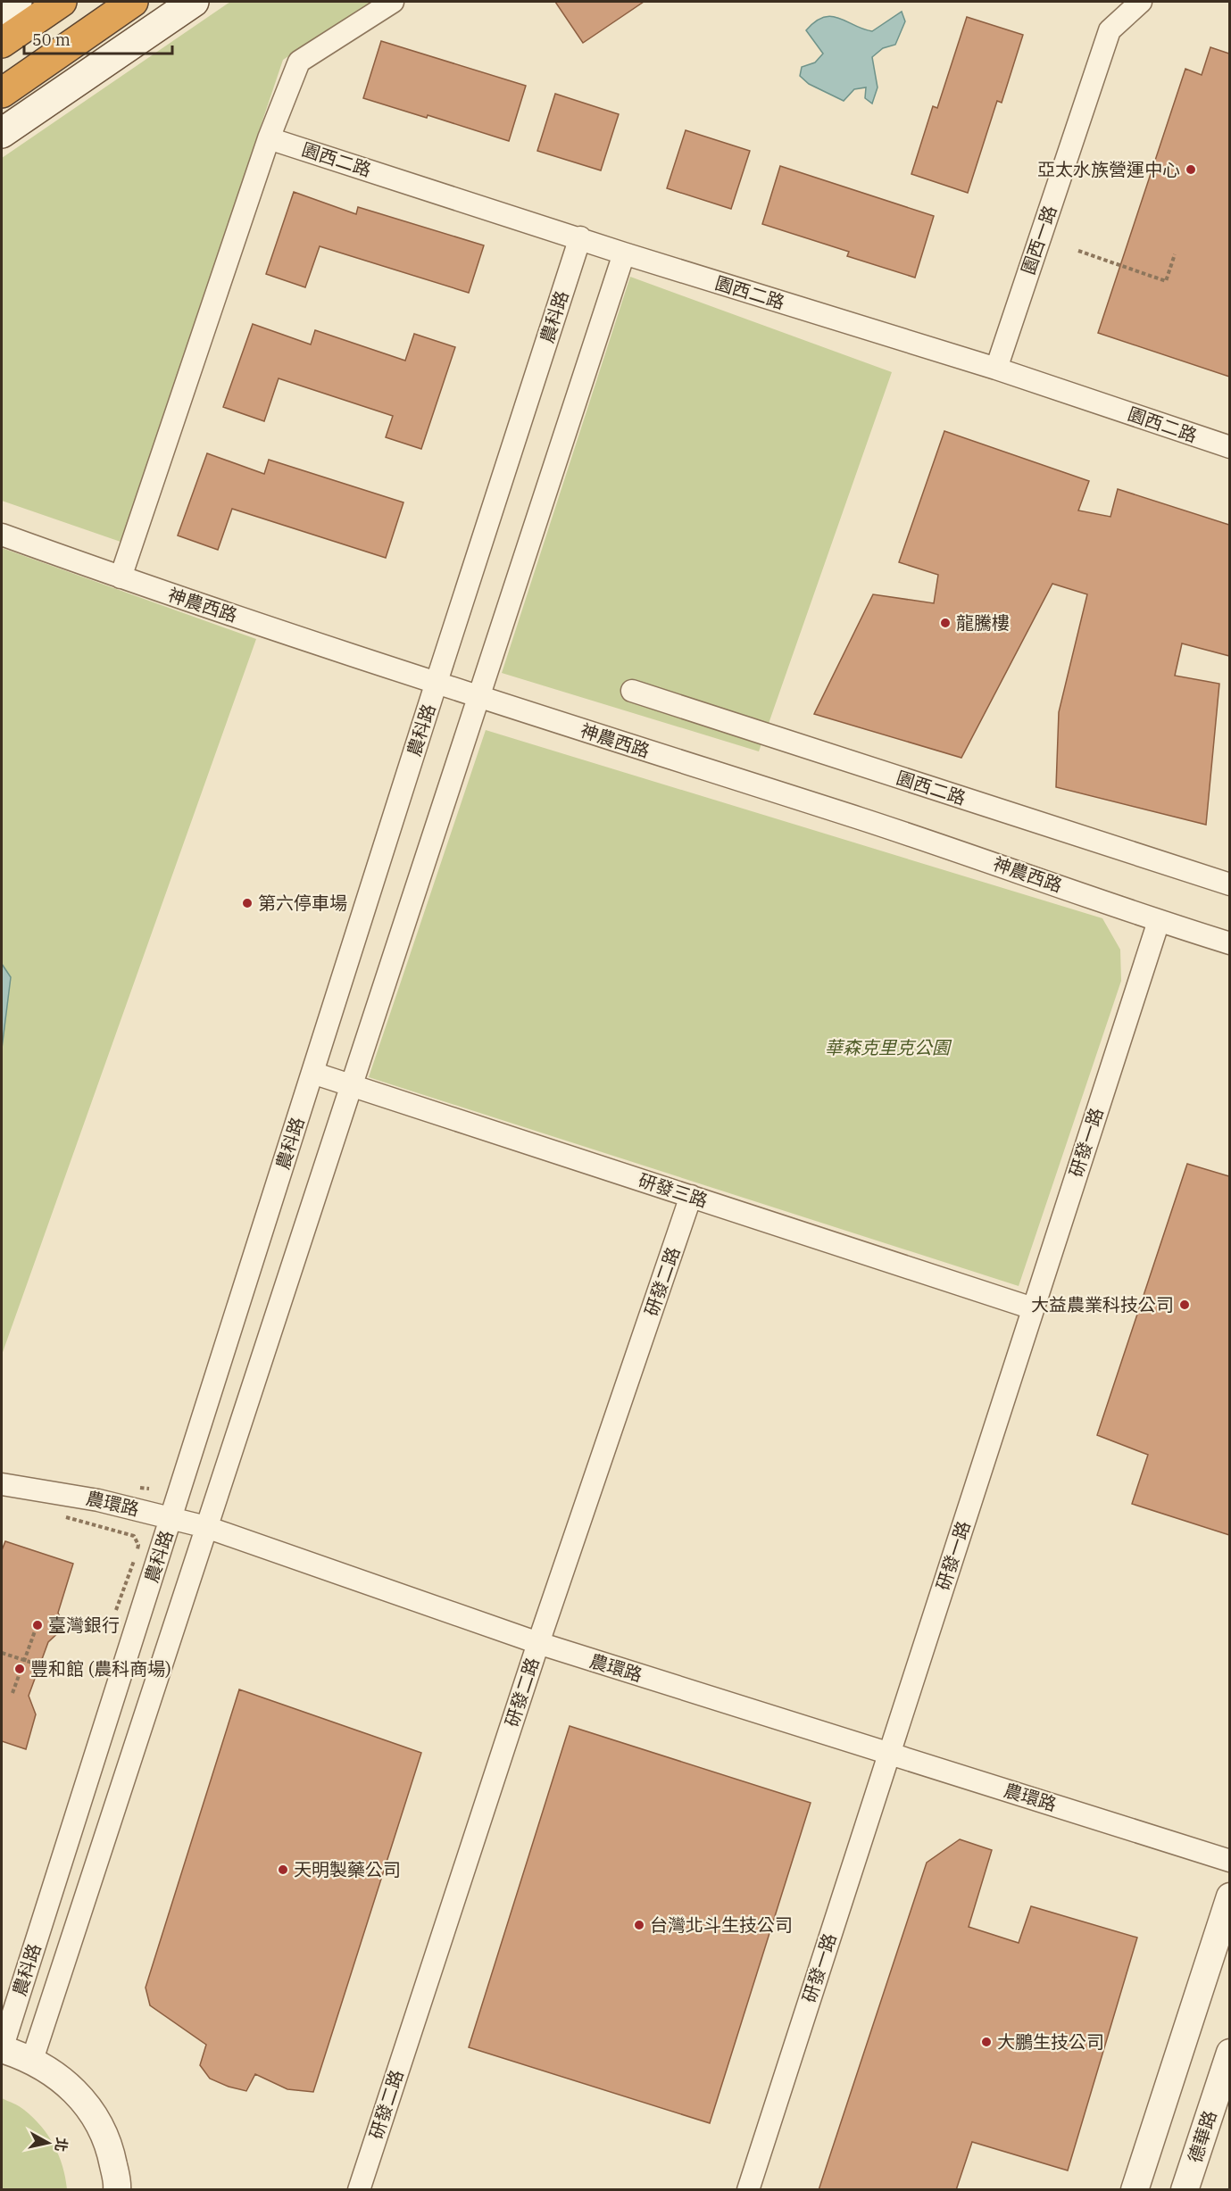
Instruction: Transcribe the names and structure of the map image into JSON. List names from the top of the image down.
{
  "streets": {
    "street": [
      "園西二路",
      "園西一路",
      "農科路",
      "神農西路",
      "研發一路",
      "研發三路",
      "研發二路",
      "農環路",
      "德華路"
    ]
  },
  "crossings": [
    ["園西二路", "園西一路"],
    ["園西二路", "農科路"],
    ["農科路", "神農西路"],
    ["農科路", "研發三路"],
    ["農科路", "農環路"],
    ["神農西路", "研發一路"],
    ["研發一路", "研發三路"],
    ["研發一路", "農環路"],
    ["研發三路", "研發二路"],
    ["研發二路", "農環路"]
  ],
  "parks": ["華森克里克公園"],
  "places": [
    "亞太水族營運中心",
    "龍騰樓",
    "第六停車場",
    "大益農業科技公司",
    "臺灣銀行",
    "豐和館 (農科商場)",
    "天明製藥公司",
    "台灣北斗生技公司",
    "大鵬生技公司"
  ],
  "scale_bar": "50 m",
  "north": "right"
}
